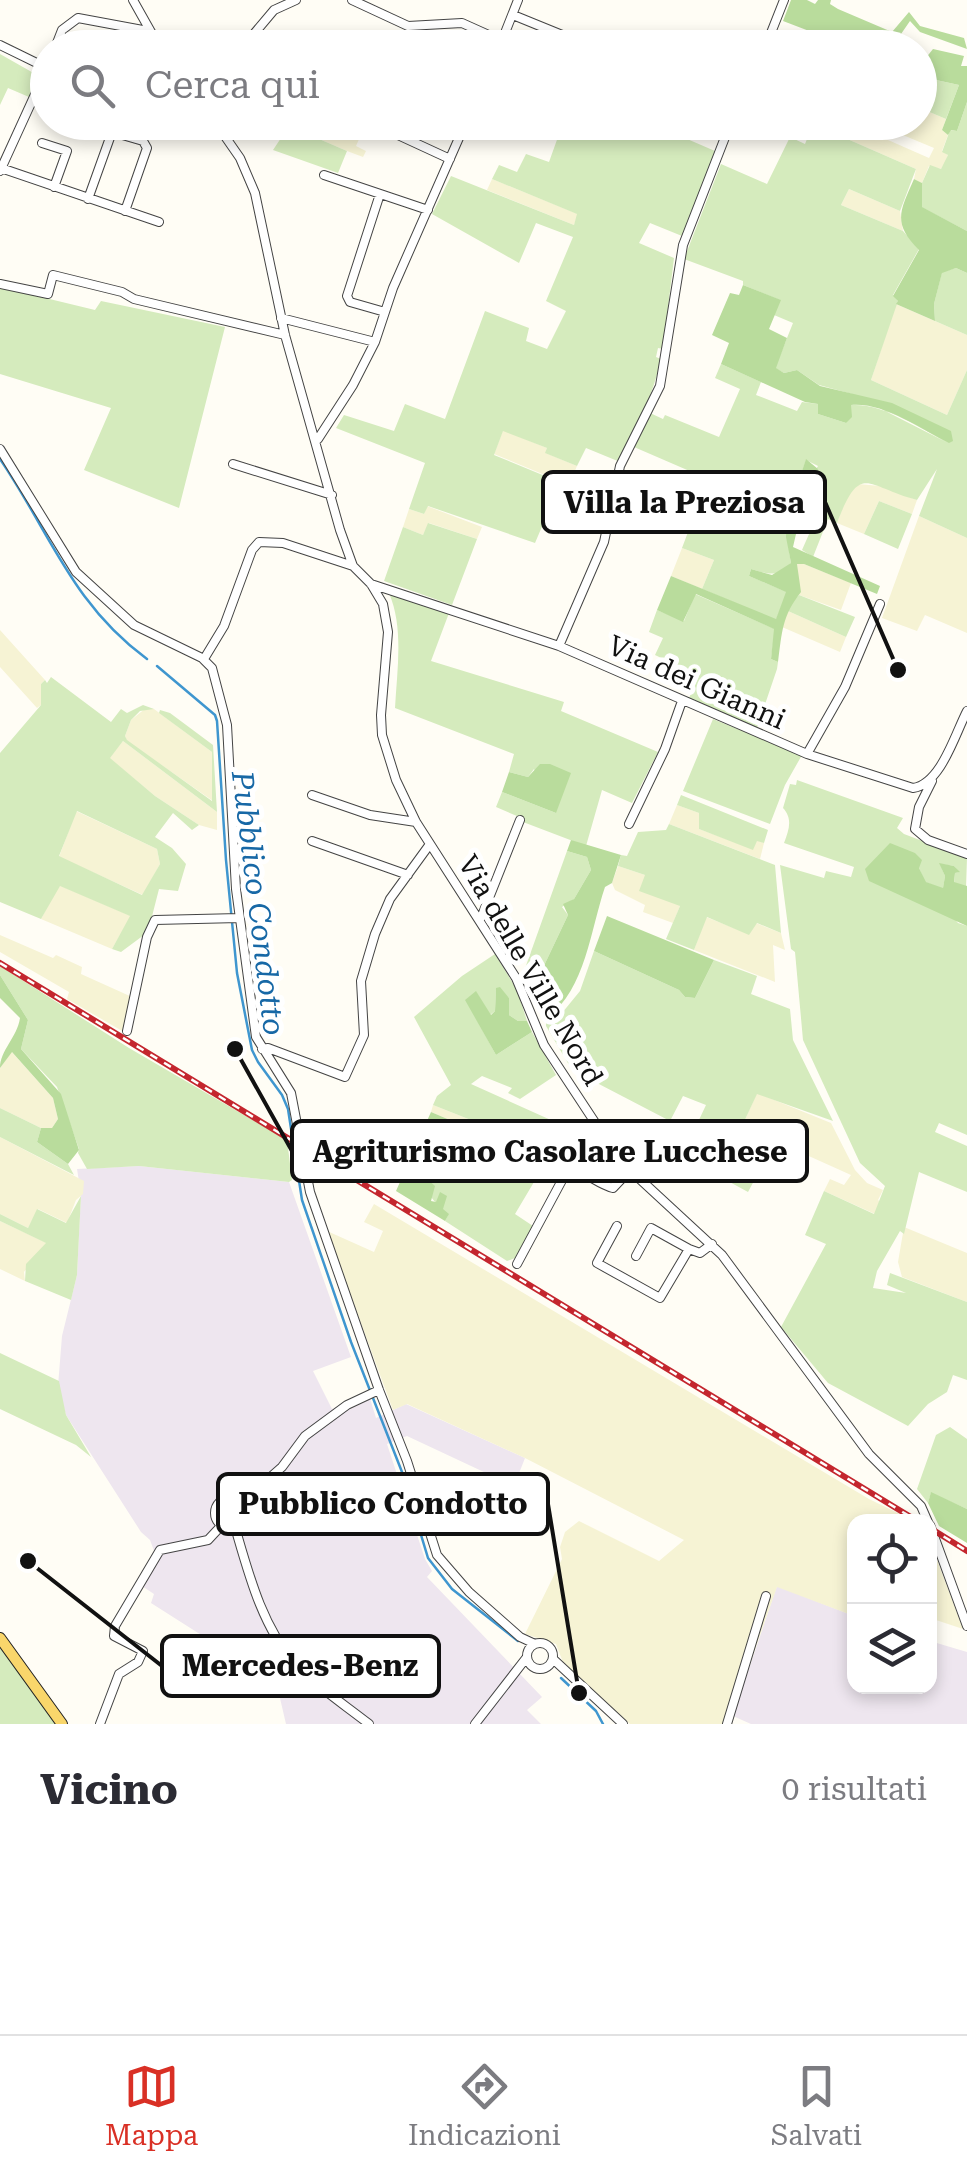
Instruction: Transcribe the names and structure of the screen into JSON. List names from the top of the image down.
{
  "streets": {
    "street": ["Via dei Gianni", "Via delle Ville Nord"]
  },
  "crossings": [
    ["Via dei Gianni", "Via delle Ville Nord"]
  ],
  "water": ["Pubblico Condotto"],
  "places": [
    "Villa la Preziosa",
    "Agriturismo Casolare Lucchese",
    "Mercedes-Benz",
    "Pubblico Condotto"
  ],
  "page": {
    "search": "Cerca qui",
    "heading": ["Vicino", "0 risultati"],
    "nav": ["Mappa", "Indicazioni", "Salvati"]
  }
}
